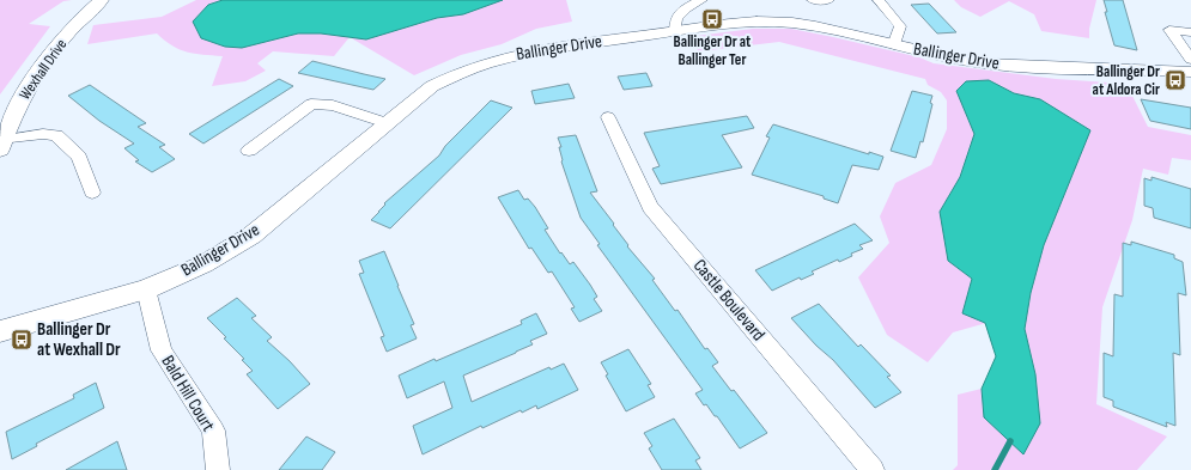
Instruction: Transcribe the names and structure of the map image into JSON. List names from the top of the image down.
{
  "streets": {
    "street": [
      "Ballinger Drive",
      "Wexhall Drive",
      "Castle Boulevard",
      "Bald Hill Court"
    ]
  },
  "crossings": [
    ["Ballinger Drive", "Bald Hill Court"]
  ],
  "places": {
    "bus stop": ["Ballinger Dr at Ballinger Ter", "Ballinger Dr at Aldora Cir", "Ballinger Dr at Wexhall Dr"]
  }
}
